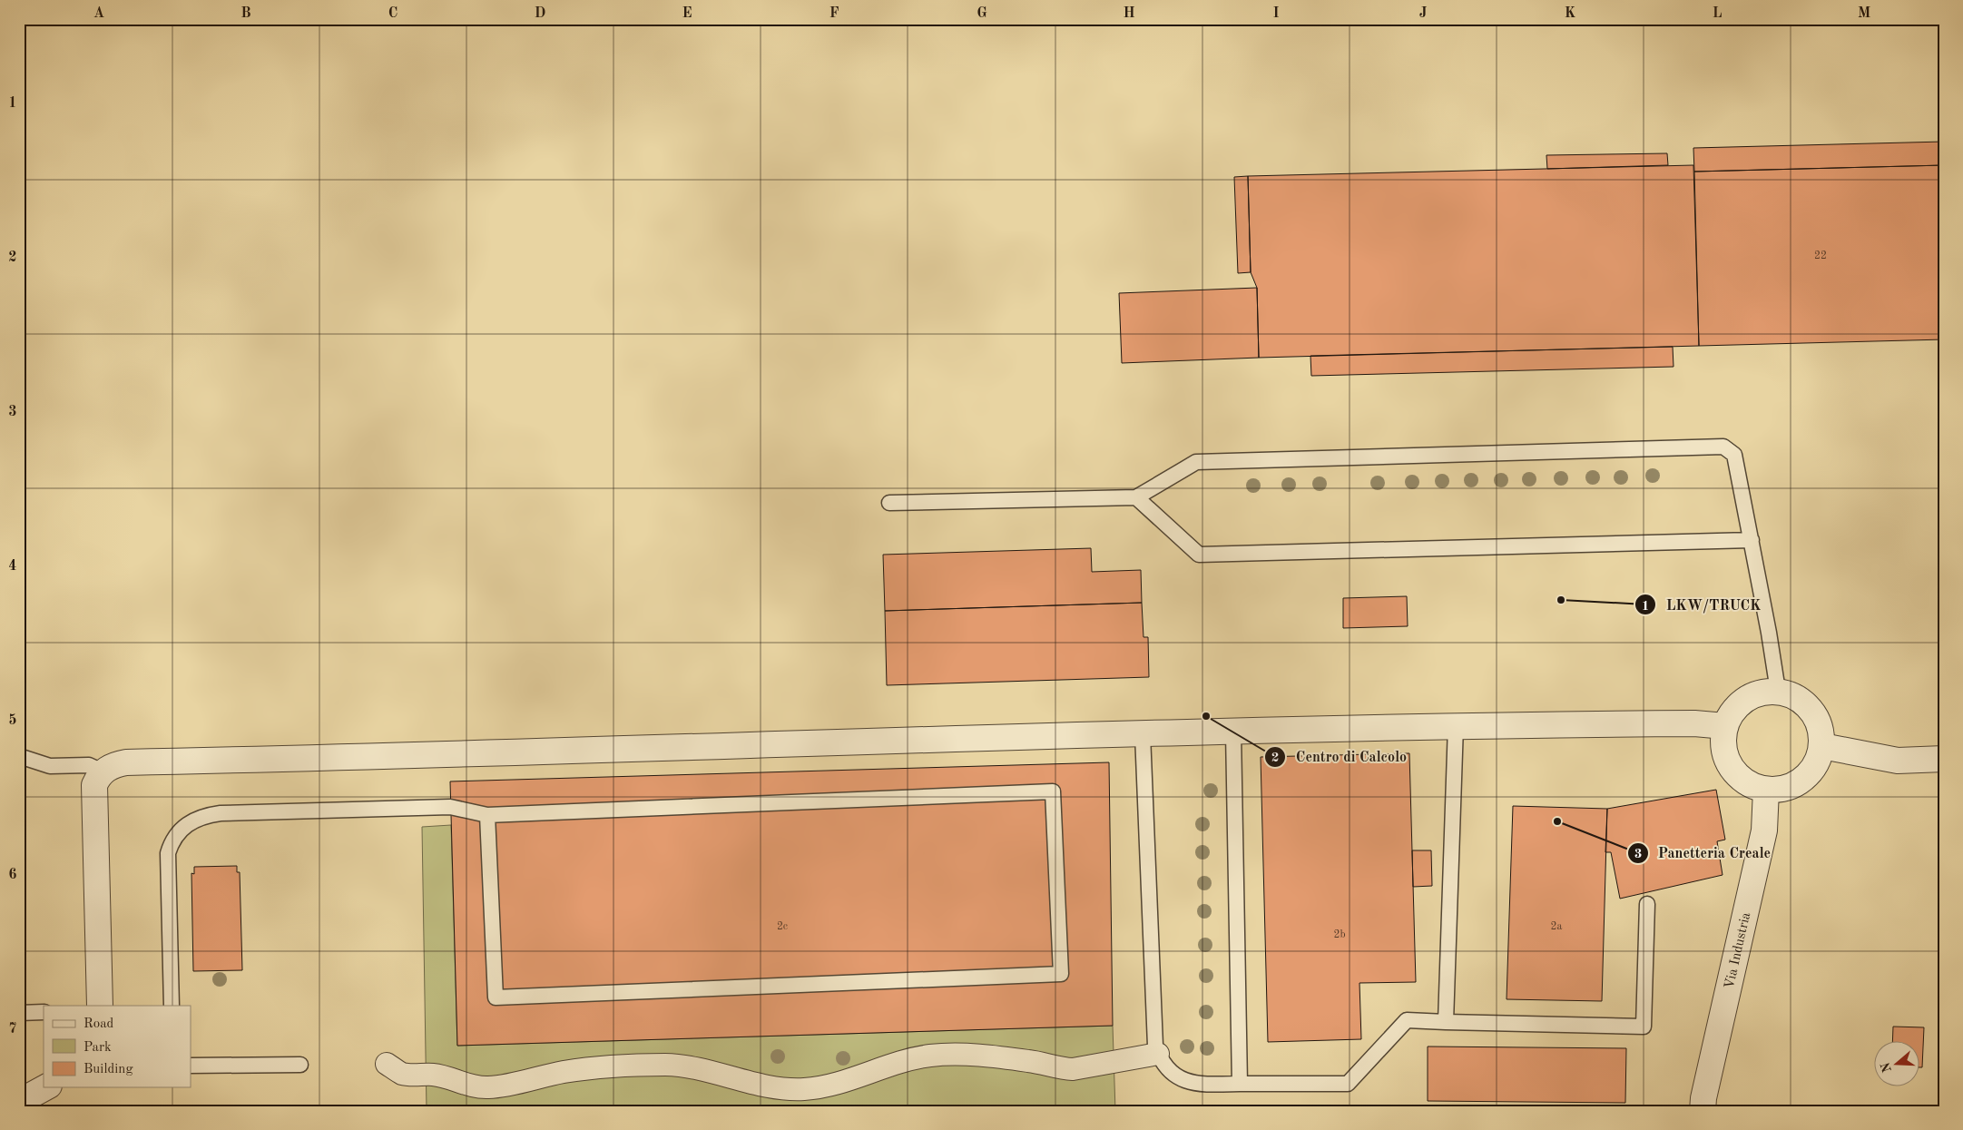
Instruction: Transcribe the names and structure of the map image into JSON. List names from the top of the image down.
{
  "streets": {
    "street": ["Via Industria"]
  },
  "places": ["LKW/TRUCK", "Centro di Calcolo", "Panetteria Creale"],
  "house_numbers": [
    "22",
    "2c",
    "2a",
    "2b"
  ],
  "legend": ["Road", "Park", "Building"],
  "north": "left",
  "grid": {
    "columns": [
      "A",
      "B",
      "C",
      "D",
      "E",
      "F",
      "G",
      "H",
      "I",
      "J",
      "K",
      "L",
      "M"
    ],
    "rows": [
      "1",
      "2",
      "3",
      "4",
      "5",
      "6",
      "7"
    ]
  }
}
